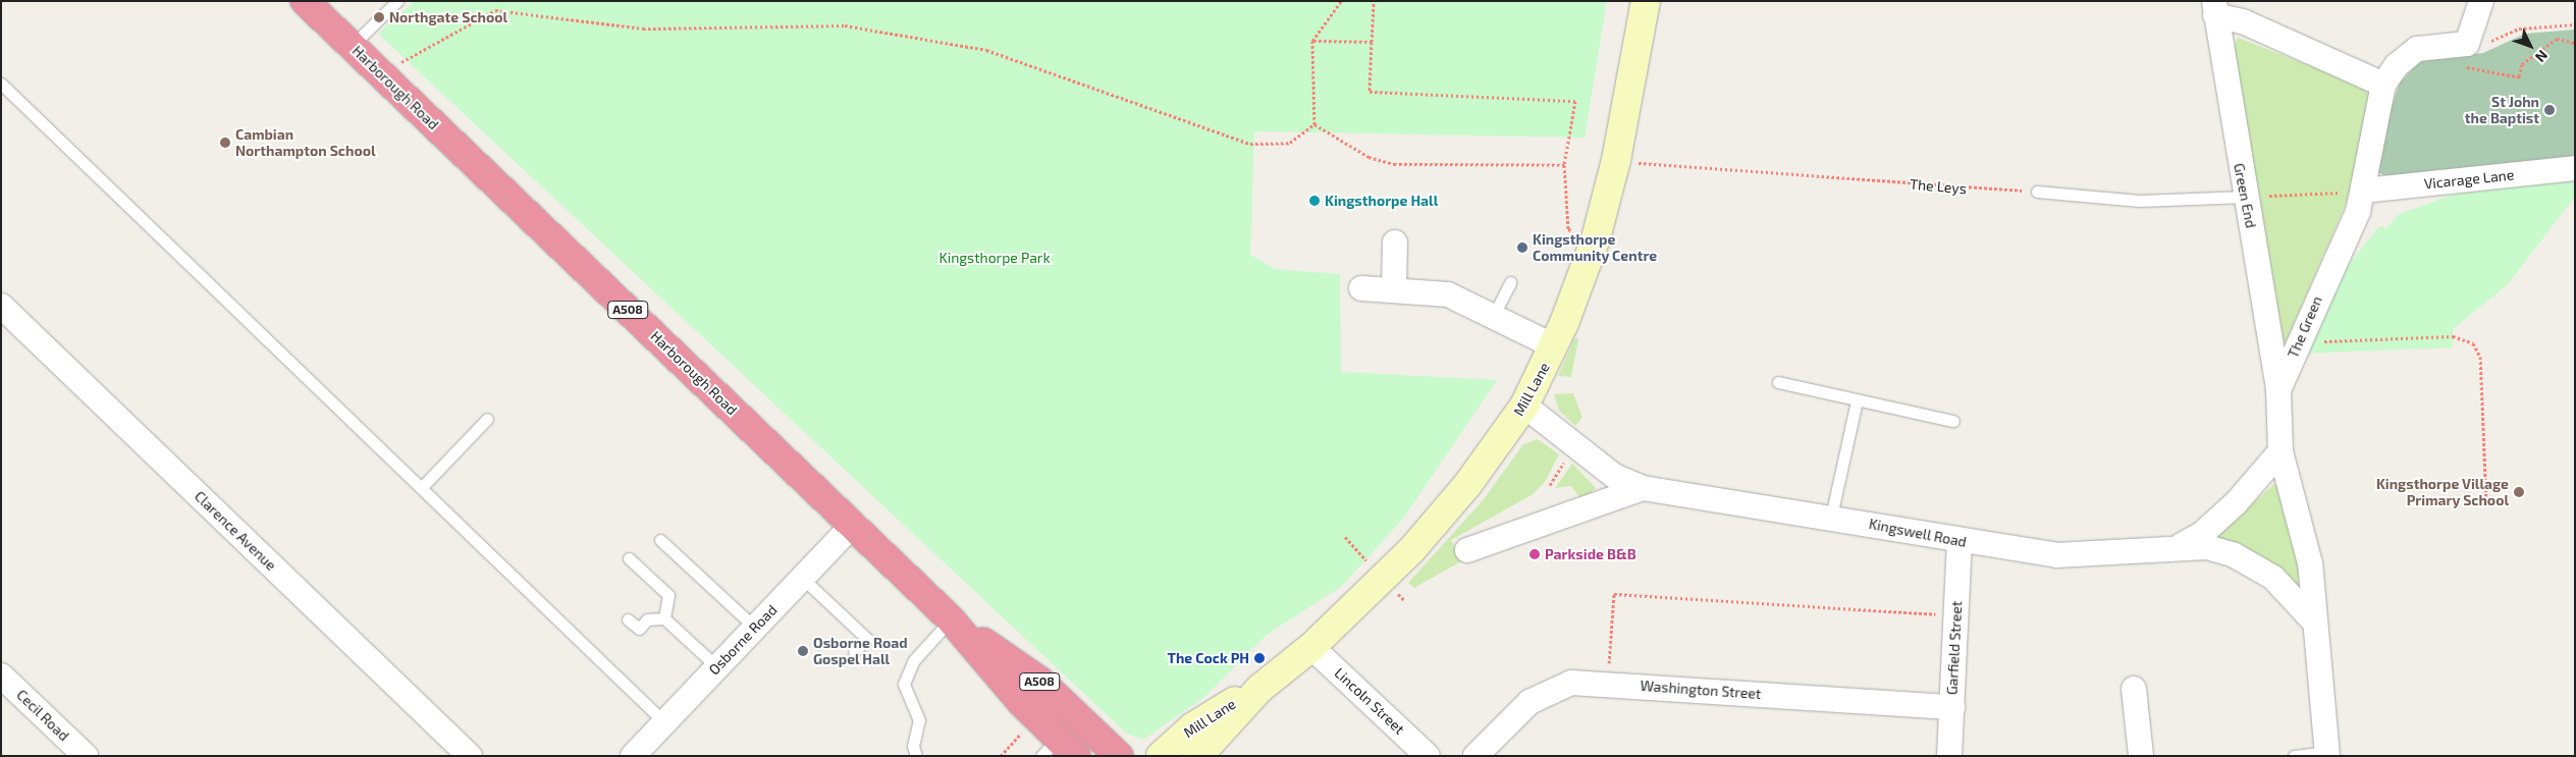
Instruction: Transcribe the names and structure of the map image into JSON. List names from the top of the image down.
{
  "streets": {
    "highway": ["Harborough Road", "A508"],
    "street": [
      "Vicarage Lane",
      "Green End",
      "The Green",
      "Mill Lane",
      "Clarence Avenue",
      "Kingswell Road",
      "Osborne Road",
      "Garfield Street",
      "Washington Street",
      "Lincoln Street",
      "Cecil Road"
    ],
    "path": ["The Leys"]
  },
  "crossings": [
    ["Harborough Road", "Osborne Road"],
    ["Vicarage Lane", "The Green"],
    ["Green End", "The Green"],
    ["The Green", "Kingswell Road"],
    ["Mill Lane", "Kingswell Road"],
    ["Mill Lane", "Lincoln Street"],
    ["Kingswell Road", "Garfield Street"],
    ["Garfield Street", "Washington Street"]
  ],
  "parks": ["Kingsthorpe Park"],
  "places": [
    "Northgate School",
    "St John the Baptist",
    "Cambian Northampton School",
    "Kingsthorpe Hall",
    "Kingsthorpe Community Centre",
    "Kingsthorpe Village Primary School",
    "Parkside B&B",
    "Osborne Road Gospel Hall",
    "The Cock PH"
  ],
  "north": "bottom right"
}
